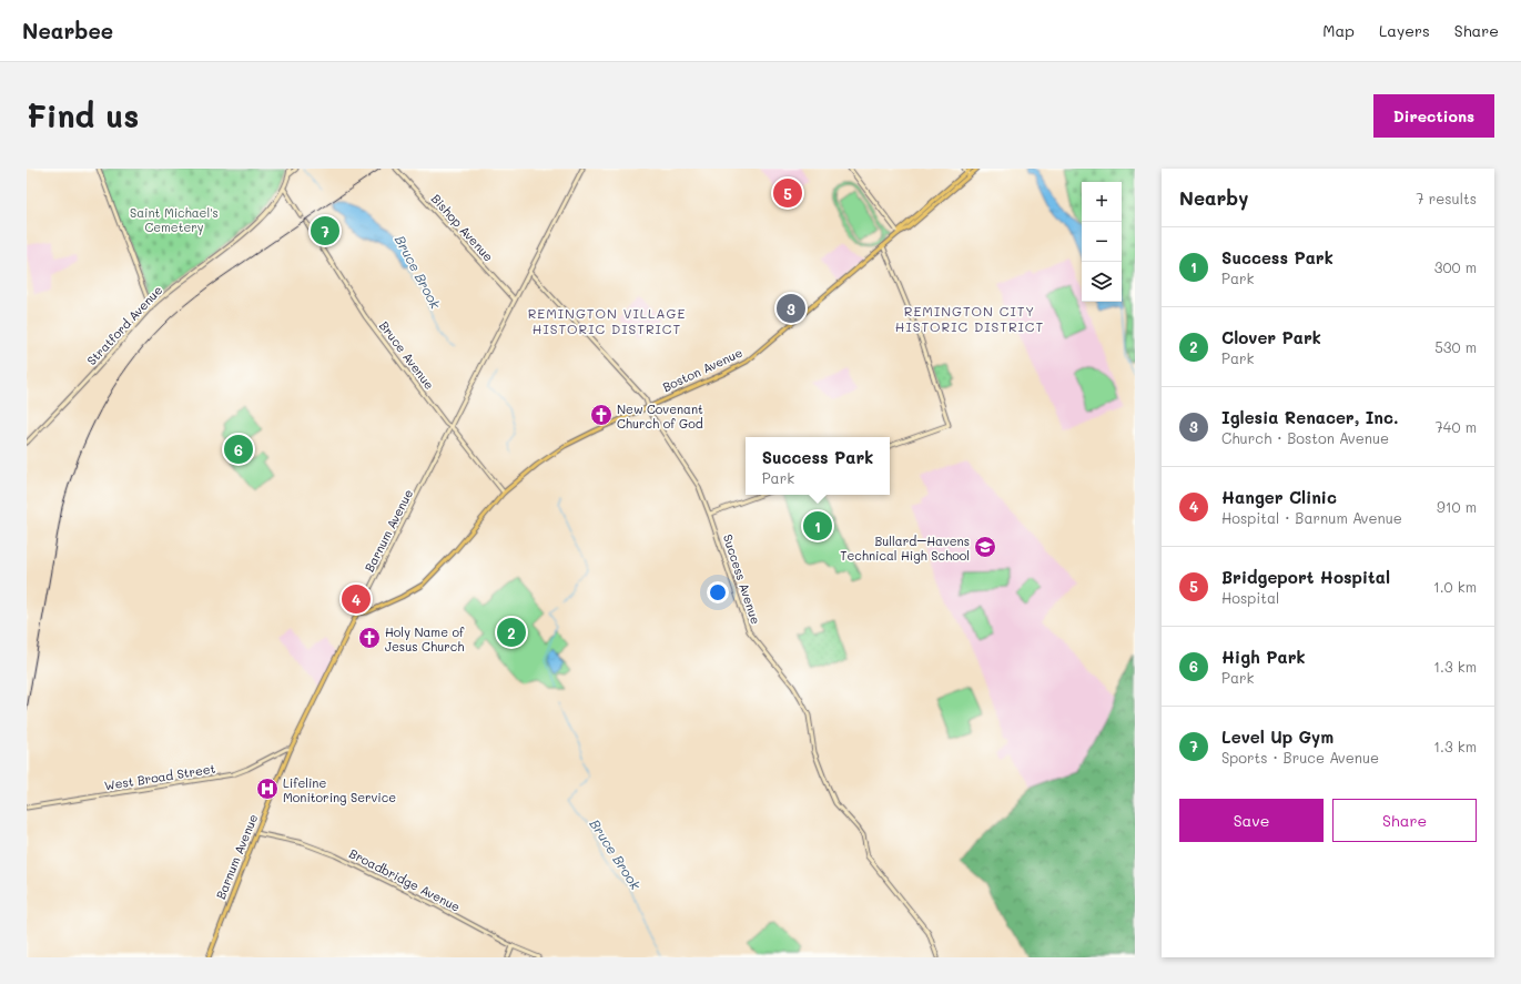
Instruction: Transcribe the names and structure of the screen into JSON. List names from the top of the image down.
{
  "streets": {
    "main road": ["Boston Avenue", "Barnum Avenue"],
    "street": [
      "Bishop Avenue",
      "Stratford Avenue",
      "Bruce Avenue",
      "Success Avenue",
      "West Broad Street",
      "Broadbridge Avenue"
    ]
  },
  "crossings": [
    ["Bishop Avenue", "Barnum Avenue"],
    ["Bruce Avenue", "Boston Avenue"],
    ["Bruce Avenue", "Barnum Avenue"],
    ["Boston Avenue", "Barnum Avenue"],
    ["Boston Avenue", "Success Avenue"],
    ["Barnum Avenue", "Success Avenue"],
    ["Barnum Avenue", "West Broad Street"],
    ["Barnum Avenue", "Broadbridge Avenue"]
  ],
  "districts": ["REMINGTON CITY HISTORIC DISTRICT", "REMINGTON VILLAGE HISTORIC DISTRICT"],
  "water": ["Bruce Brook"],
  "parks": ["Saint Michael's Cemetery"],
  "places": {
    "church": ["New Covenant Church of God", "Holy Name of Jesus Church"],
    "school or university": ["Bullard–Havens Technical High School"],
    "hospital": ["Lifeline Monitoring Service"]
  },
  "page": {
    "header": "Nearbee",
    "nav": ["Map", "Layers", "Share"],
    "buttons": [
      "Directions",
      ["Save", "Share"]
    ],
    "title": "Find us",
    "heading": ["Nearby", "7 results"],
    "pins": [
      "5",
      "7",
      "3",
      "6",
      "1",
      "4",
      "2"
    ],
    "map_buttons": ["+", "−"],
    "list": [
      {
        "mark": "1",
        "name": "Success Park",
        "note": "Park",
        "value": "300 m"
      },
      {
        "mark": "2",
        "name": "Clover Park",
        "note": "Park",
        "value": "530 m"
      },
      {
        "mark": "3",
        "name": "Iglesia Renacer, Inc.",
        "note": "Church · Boston Avenue",
        "value": "740 m"
      },
      {
        "mark": "4",
        "name": "Hanger Clinic",
        "note": "Hospital · Barnum Avenue",
        "value": "910 m"
      },
      {
        "mark": "5",
        "name": "Bridgeport Hospital",
        "note": "Hospital",
        "value": "1.0 km"
      },
      {
        "mark": "6",
        "name": "High Park",
        "note": "Park",
        "value": "1.3 km"
      },
      {
        "mark": "7",
        "name": "Level Up Gym",
        "note": "Sports · Bruce Avenue",
        "value": "1.3 km"
      }
    ],
    "popup": ["Success Park", "Park"]
  }
}
